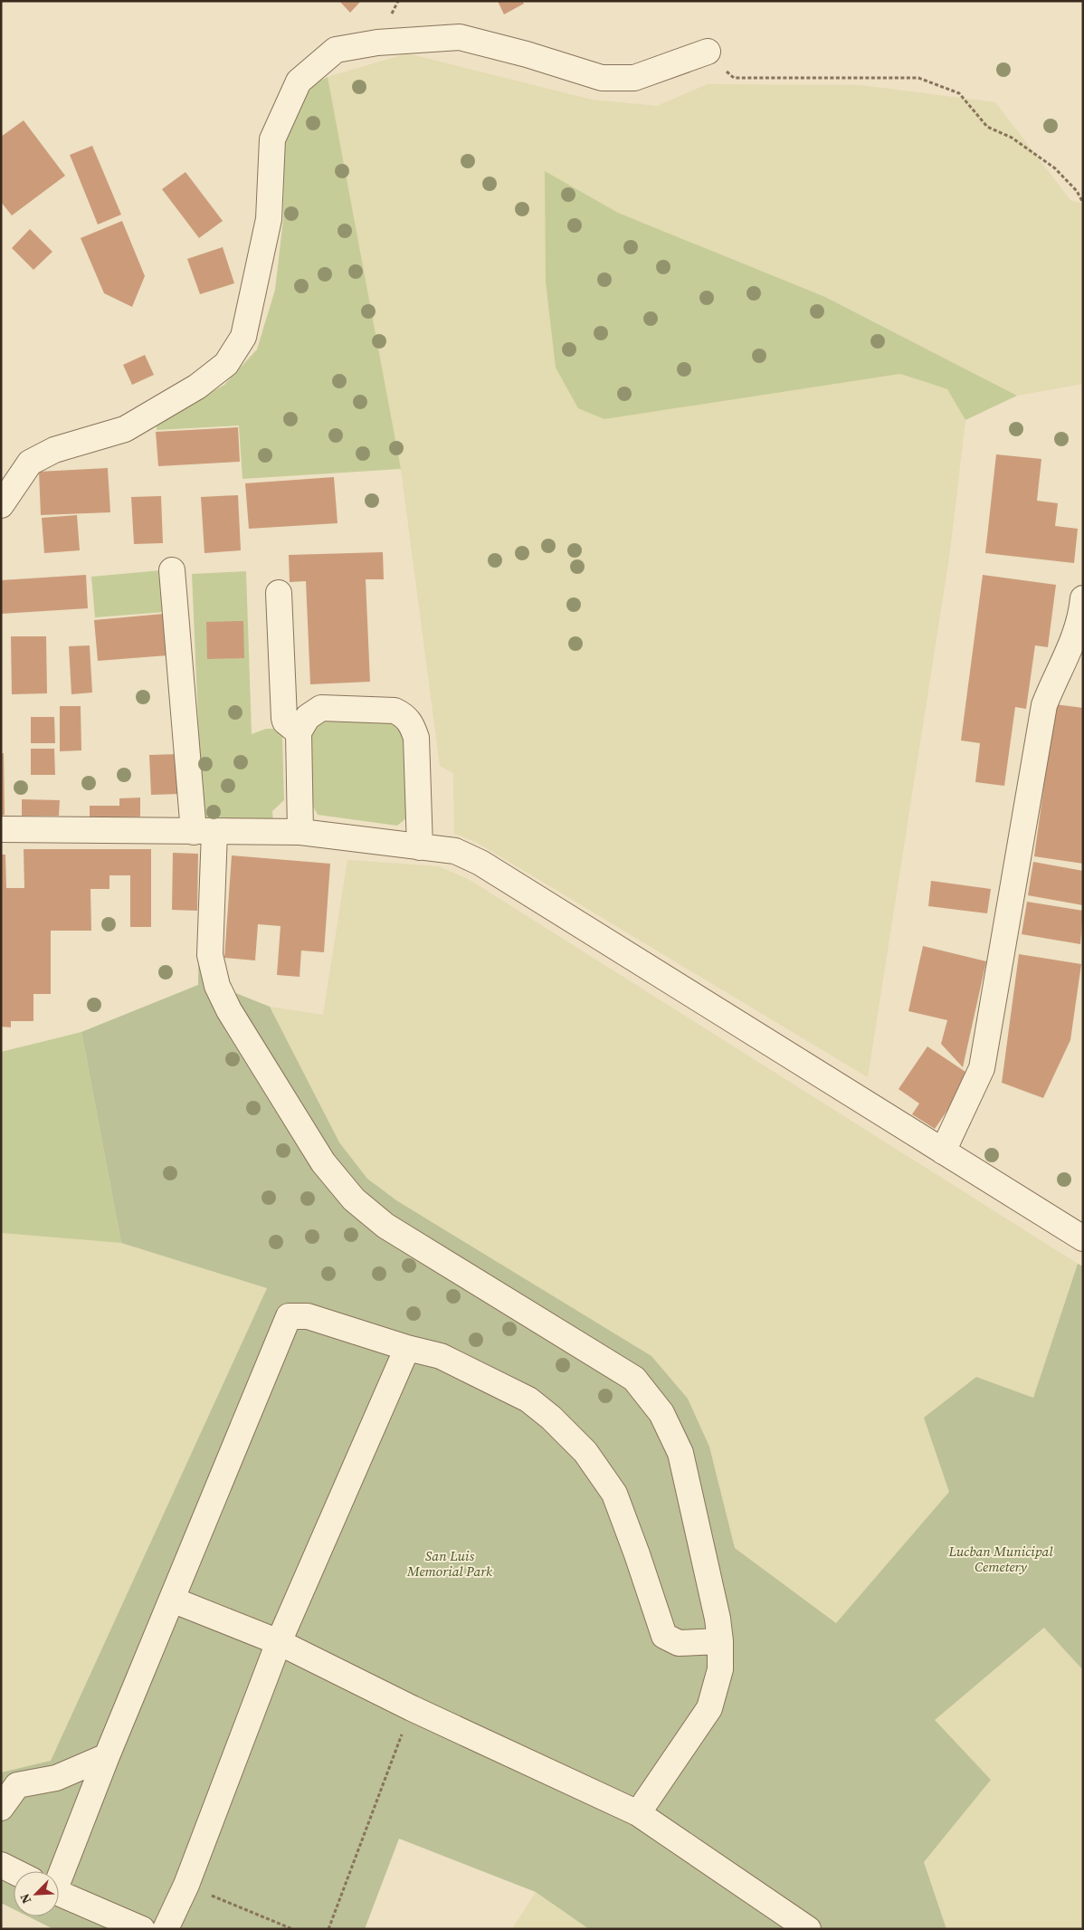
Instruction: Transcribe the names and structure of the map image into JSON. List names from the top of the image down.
{
  "parks": ["Lucban Municipal Cemetery", "San Luis Memorial Park"],
  "north": "bottom left"
}
